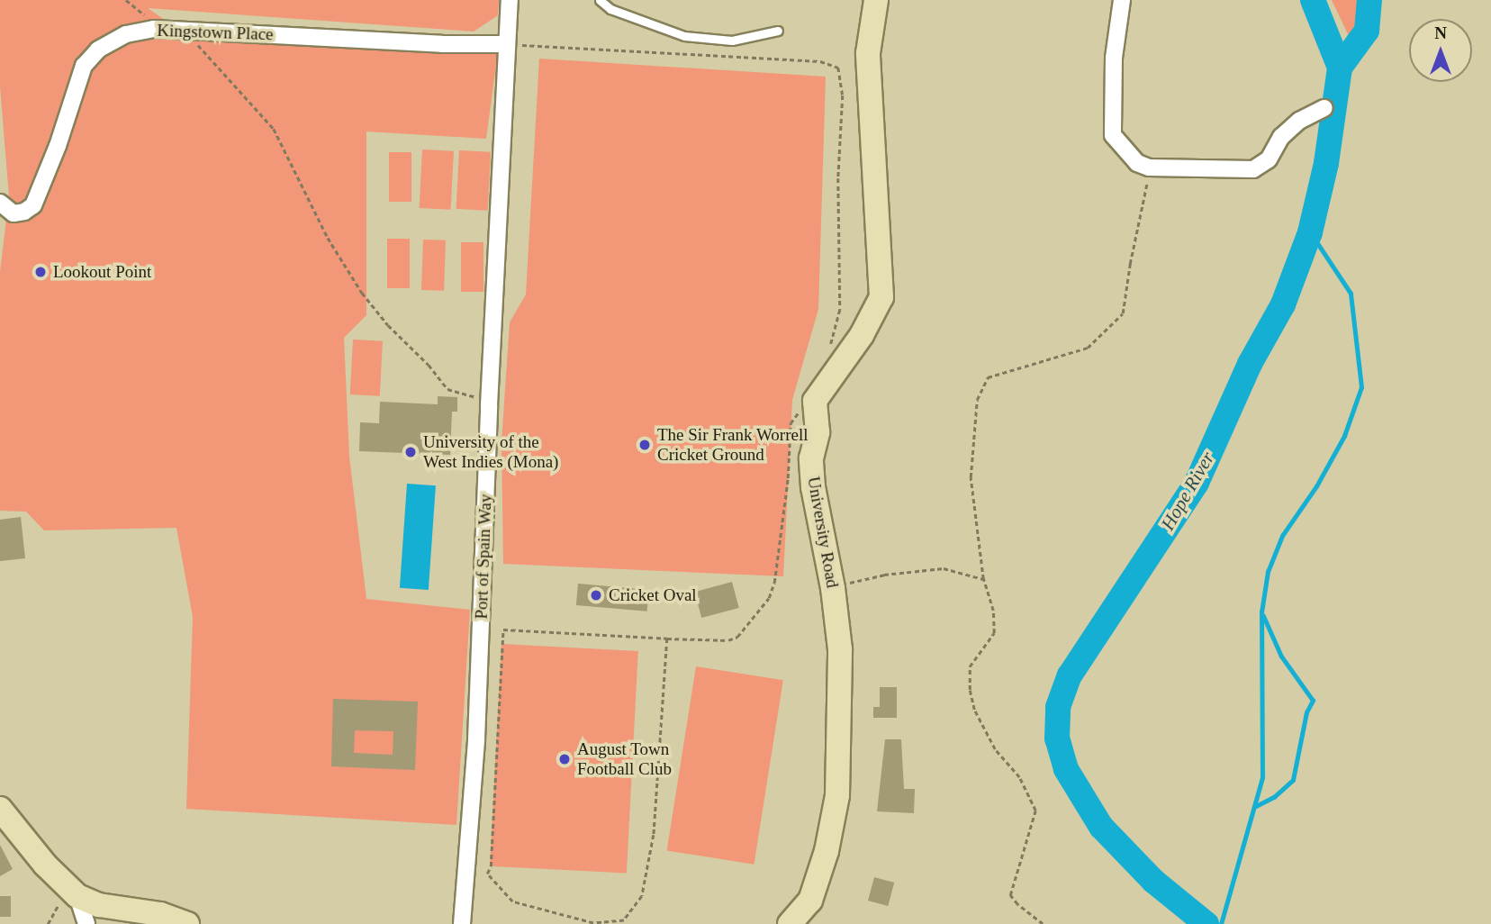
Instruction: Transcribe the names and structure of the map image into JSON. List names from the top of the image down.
{
  "streets": {
    "street": ["Kingstown Place", "University Road", "Port of Spain Way"]
  },
  "crossings": [
    ["Kingstown Place", "Port of Spain Way"]
  ],
  "water": ["Hope River"],
  "places": [
    "Lookout Point",
    "The Sir Frank Worrell Cricket Ground",
    "University of the West Indies (Mona)",
    "Cricket Oval",
    "August Town Football Club"
  ],
  "north": "top"
}
